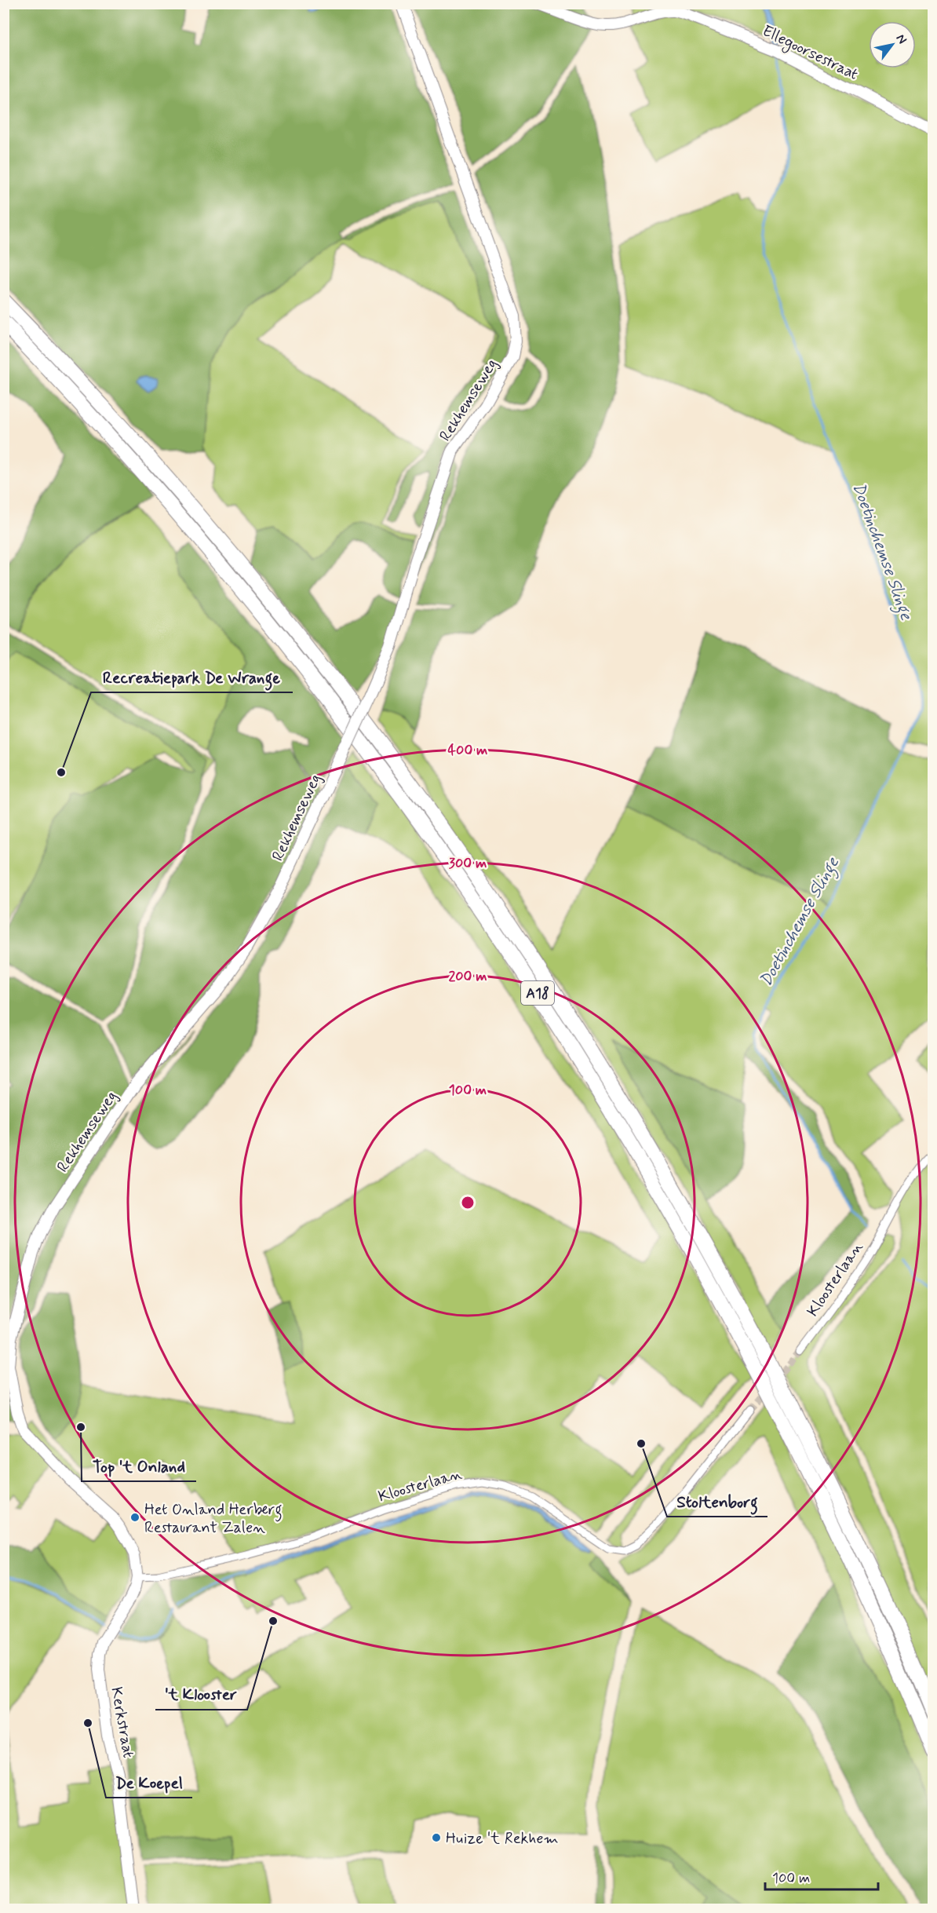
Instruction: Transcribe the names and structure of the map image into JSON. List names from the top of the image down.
{
  "streets": {
    "highway": ["A18"],
    "street": [
      "Ellegoorsestraat",
      "Rekhemseweg",
      "Kloosterlaan",
      "Kerkstraat"
    ]
  },
  "crossings": [
    ["Rekhemseweg", "Kloosterlaan"],
    ["Rekhemseweg", "Kerkstraat"],
    ["Kloosterlaan", "Kerkstraat"]
  ],
  "water": ["Doetinchemse Slinge"],
  "places": [
    "Recreatiepark De Wrange",
    "Top 't Onland",
    "Stoltenborg",
    "Het Onland Herberg Restaurant Zalen",
    "'t Klooster",
    "De Koepel",
    "Huize 't Rekhem"
  ],
  "scale_bar": "100 m",
  "north": "top right",
  "rings": [
    "400 m",
    "300 m",
    "200 m",
    "100 m"
  ]
}
